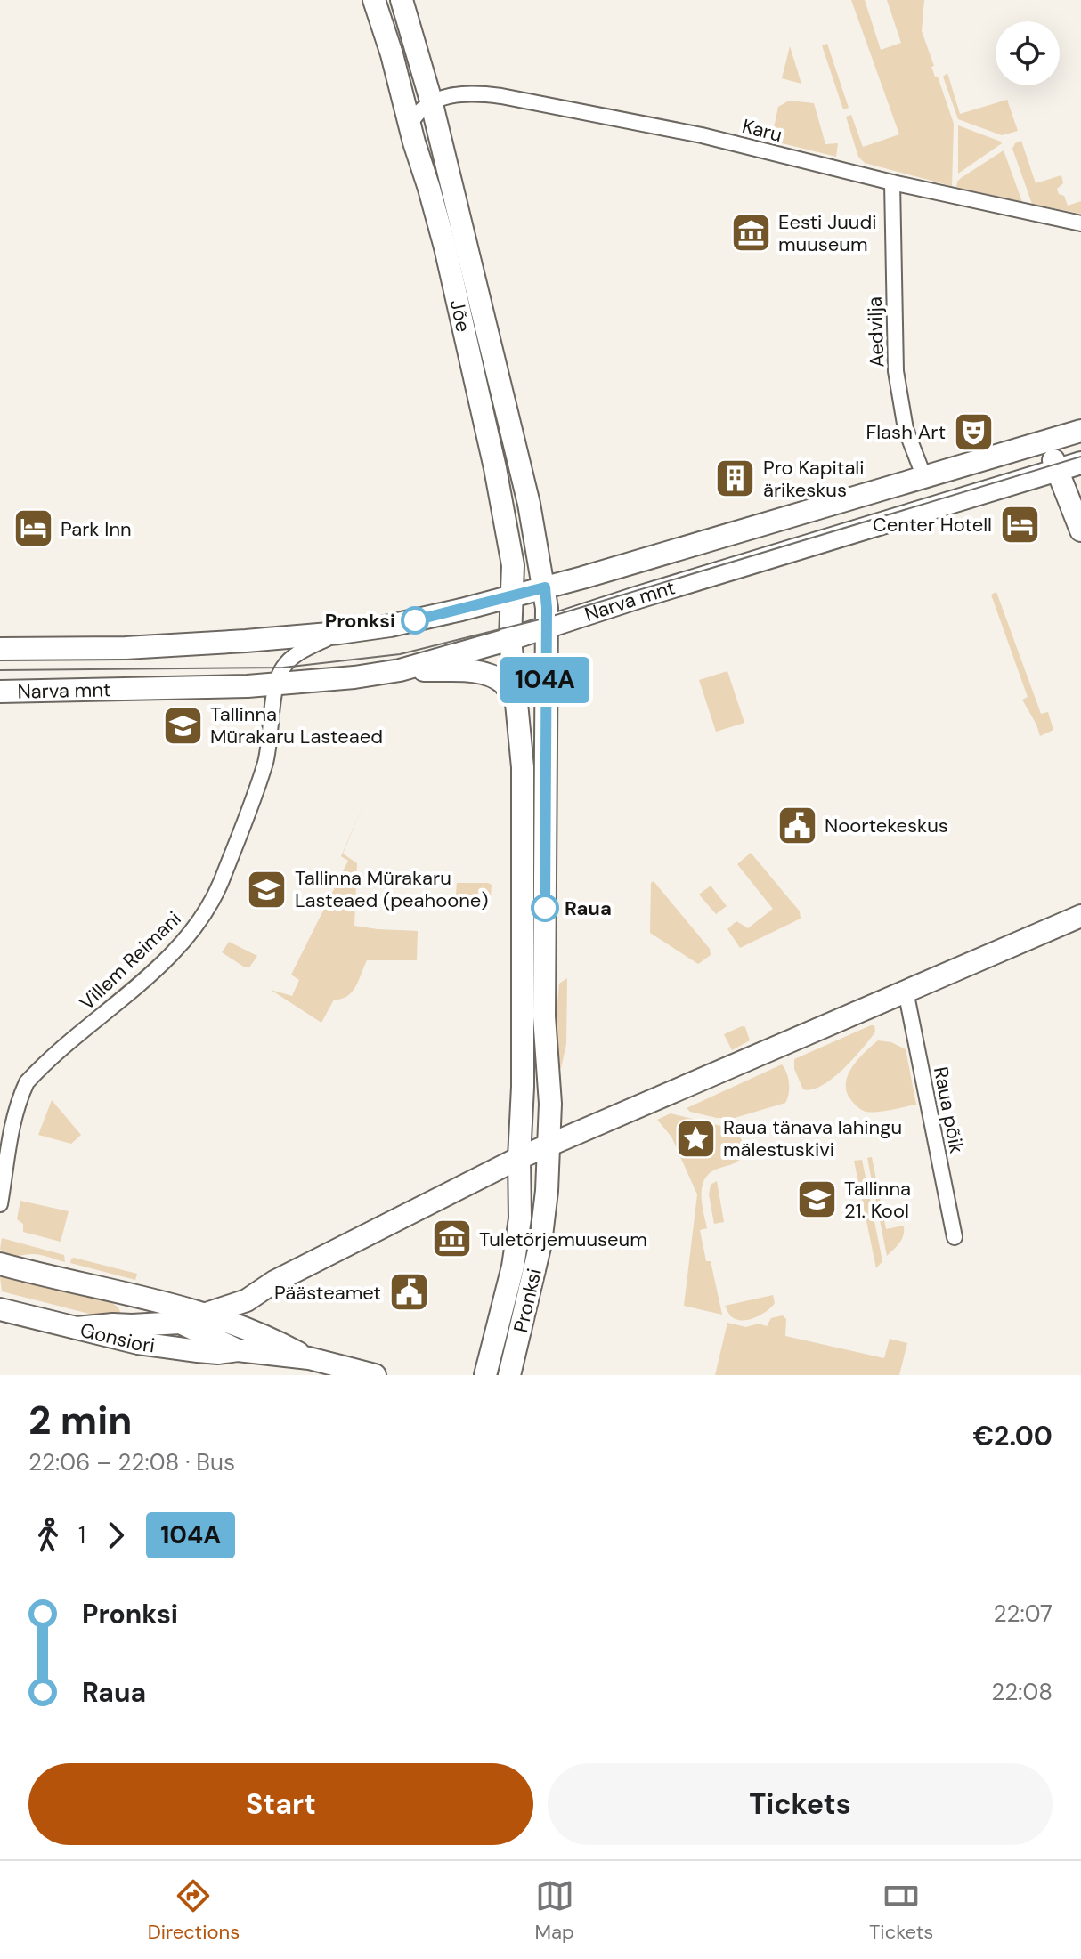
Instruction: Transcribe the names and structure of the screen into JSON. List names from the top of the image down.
{
  "streets": {
    "main road": [
      "Jõe",
      "Narva mnt",
      "Pronksi",
      "Gonsiori"
    ],
    "street": [
      "Karu",
      "Aedvilja",
      "Villem Reimani",
      "Raua põik"
    ]
  },
  "crossings": [
    ["Karu", "Jõe"],
    ["Karu", "Aedvilja"],
    ["Jõe", "Narva mnt"],
    ["Jõe", "Pronksi"],
    ["Aedvilja", "Narva mnt"],
    ["Narva mnt", "Villem Reimani"],
    ["Narva mnt", "Pronksi"]
  ],
  "places": {
    "museum": ["Eesti Juudi muuseum", "Tuletõrjemuuseum"],
    "theatre": ["Flash Art"],
    "building": ["Pro Kapitali ärikeskus"],
    "hotel": ["Center Hotell", "Park Inn"],
    "other": ["Pronksi", "Raua"],
    "school or university": ["Tallinna Mürakaru Lasteaed", "Tallinna Mürakaru Lasteaed (peahoone)", "Tallinna 21. Kool"],
    "public building": ["Noortekeskus", "Päästeamet"],
    "place": ["Raua tänava lahingu mälestuskivi"]
  },
  "lines": ["bus line 104A"],
  "page": {
    "on_map": "104A",
    "heading": ["2 min", "22:06 – 22:08 · Bus", "€2.00"],
    "legs": ["1", "104A"],
    "list": [
      {
        "name": "Pronksi",
        "value": "22:07"
      },
      {
        "name": "Raua",
        "value": "22:08"
      }
    ],
    "buttons": ["Start", "Tickets"],
    "tabs": ["Directions", "Map", "Tickets"]
  }
}
